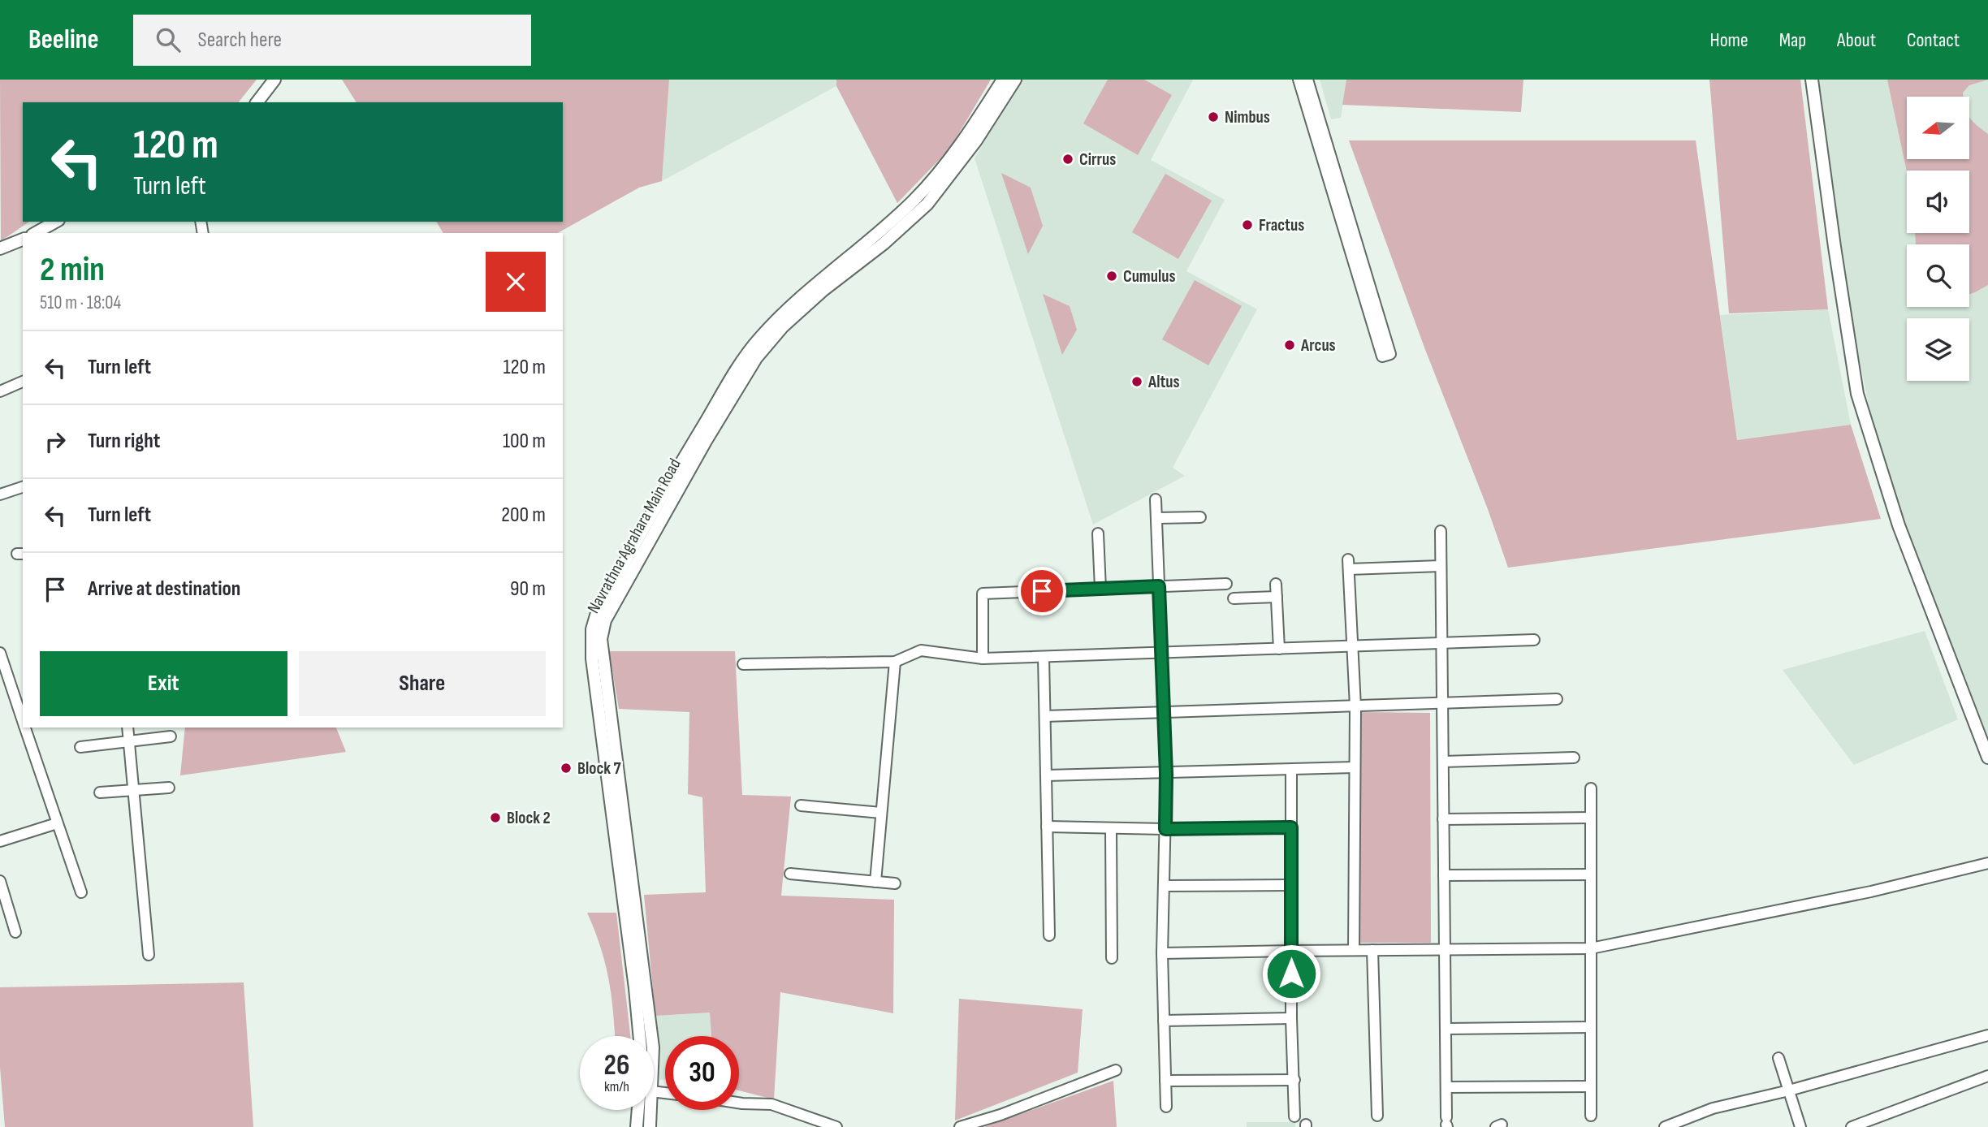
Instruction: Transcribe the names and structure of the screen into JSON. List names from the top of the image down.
{
  "streets": {
    "street": ["Navrathna Agrahara Main Road"]
  },
  "places": [
    "Nimbus",
    "Cirrus",
    "Fractus",
    "Cumulus",
    "Arcus",
    "Altus",
    "Block 7",
    "Block 2"
  ],
  "north": "left",
  "page": {
    "header": "Beeline",
    "search": "Search here",
    "nav": [
      "Home",
      "Map",
      "About",
      "Contact"
    ],
    "turn": ["120 m", "Turn left"],
    "heading": ["2 min", "510 m · 18:04"],
    "list": [
      {
        "name": "Turn left",
        "value": "120 m"
      },
      {
        "name": "Turn right",
        "value": "100 m"
      },
      {
        "name": "Turn left",
        "value": "200 m"
      },
      {
        "name": "Arrive at destination",
        "value": "90 m"
      }
    ],
    "buttons": ["Exit", "Share"],
    "speed": "26 km/h",
    "limit": "30"
  }
}
